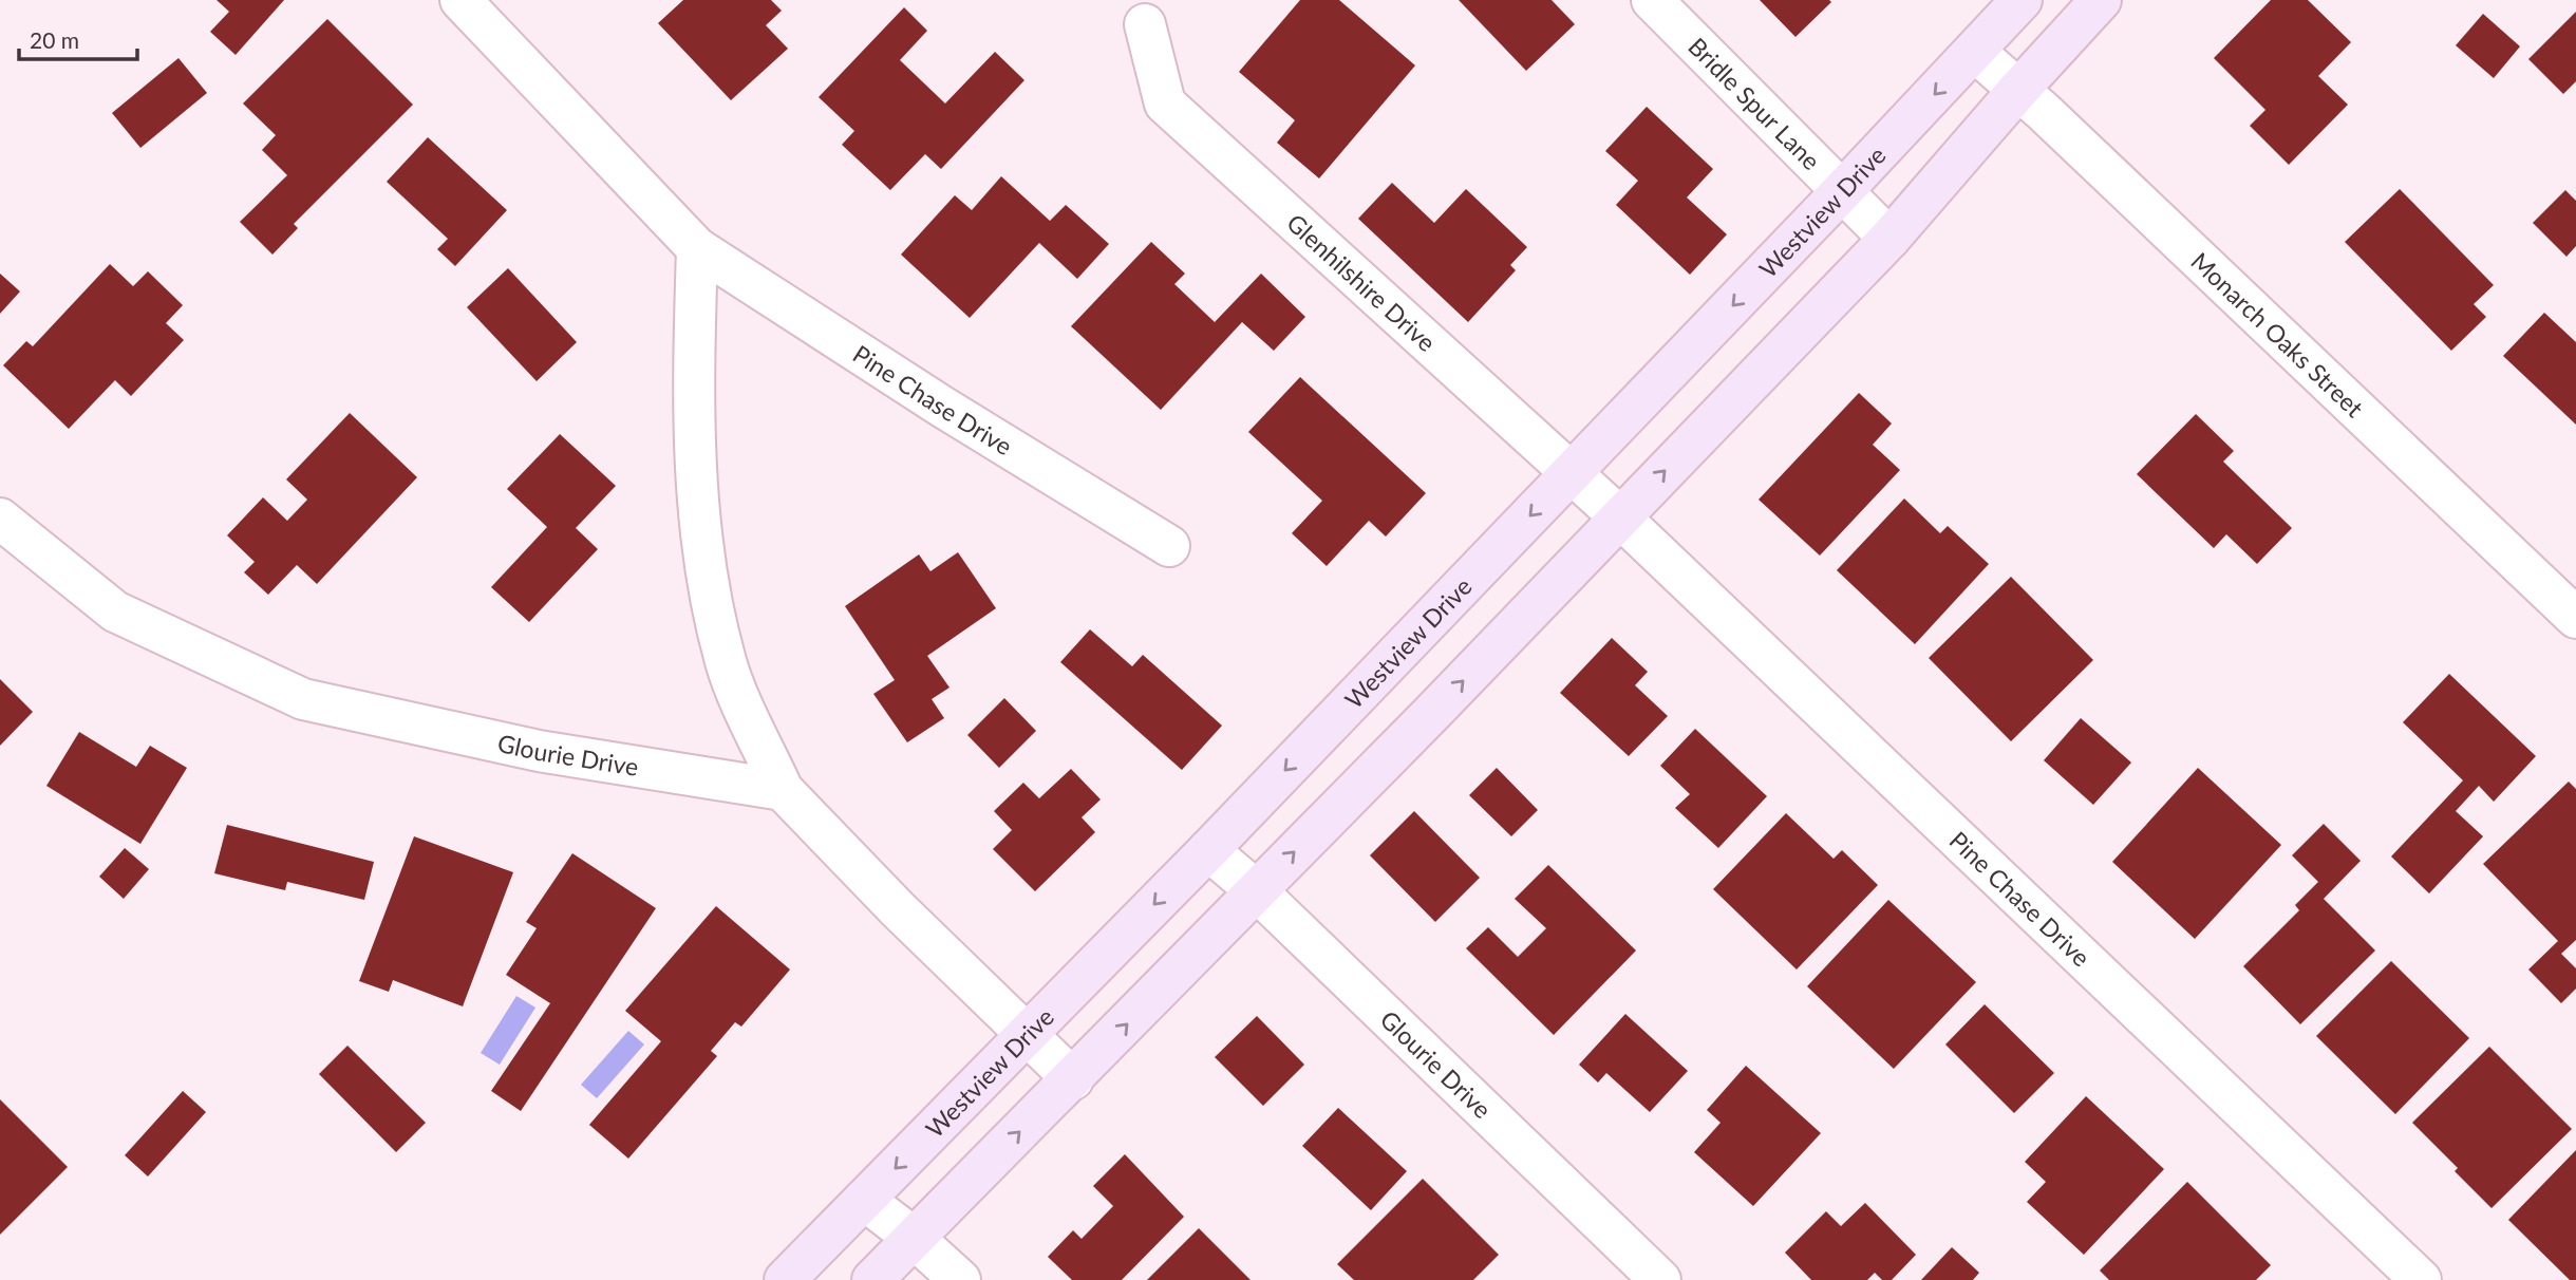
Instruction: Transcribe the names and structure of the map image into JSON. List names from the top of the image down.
{
  "streets": {
    "main road": ["Westview Drive"],
    "street": [
      "Bridle Spur Lane",
      "Glenhilshire Drive",
      "Monarch Oaks Street",
      "Pine Chase Drive",
      "Glourie Drive"
    ]
  },
  "crossings": [
    ["Bridle Spur Lane", "Westview Drive"],
    ["Westview Drive", "Glenhilshire Drive"],
    ["Westview Drive", "Monarch Oaks Street"],
    ["Westview Drive", "Glourie Drive"],
    ["Glenhilshire Drive", "Pine Chase Drive"]
  ],
  "scale_bar": "20 m"
}
